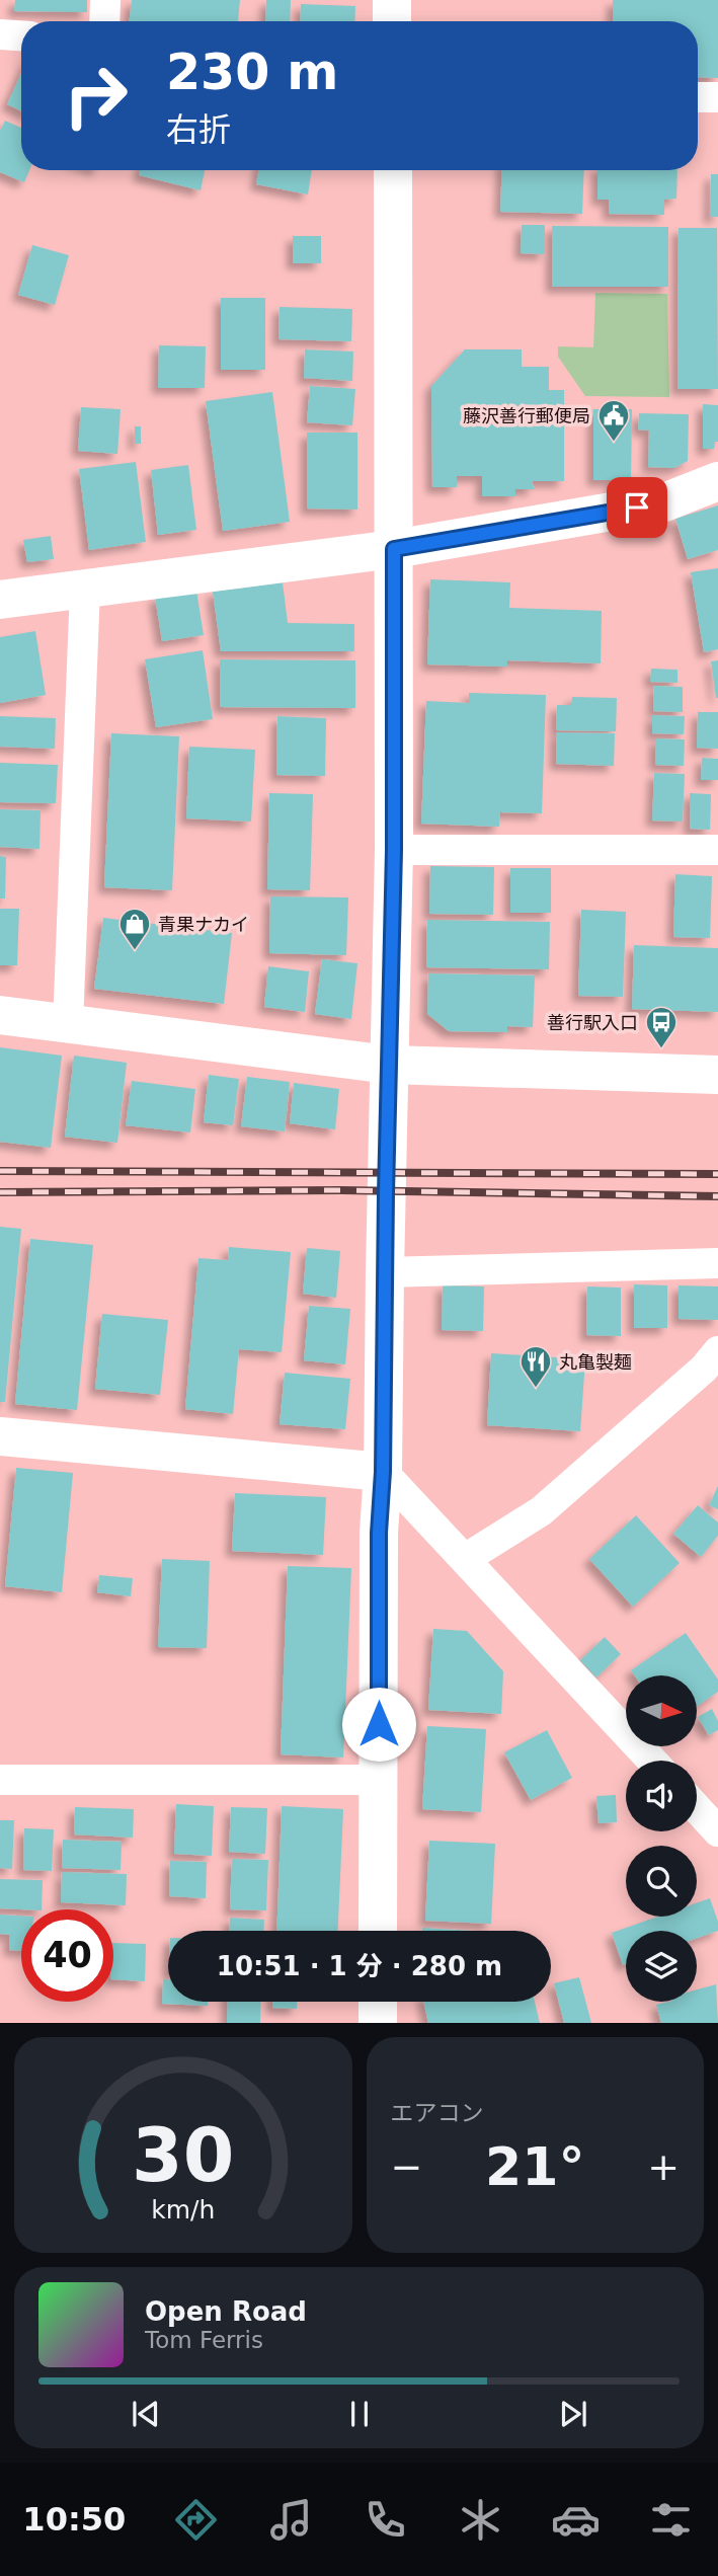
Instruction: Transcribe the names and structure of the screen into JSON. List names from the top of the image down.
{
  "places": {
    "public building": ["藤沢善行郵便局"],
    "shop": ["青果ナカイ"],
    "bus stop": ["善行駅入口"],
    "restaurant": ["丸亀製麺"]
  },
  "north": "right",
  "page": {
    "turn": ["230 m", "右折"],
    "limit": "40",
    "trip": "10:51 · 1 分 · 280 m",
    "tile": "エアコン",
    "heat": ["−", "21°", "+"],
    "song": ["Open Road", "Tom Ferris"],
    "tabs": "10:50",
    "gauge": ["30", "km/h"]
  }
}
